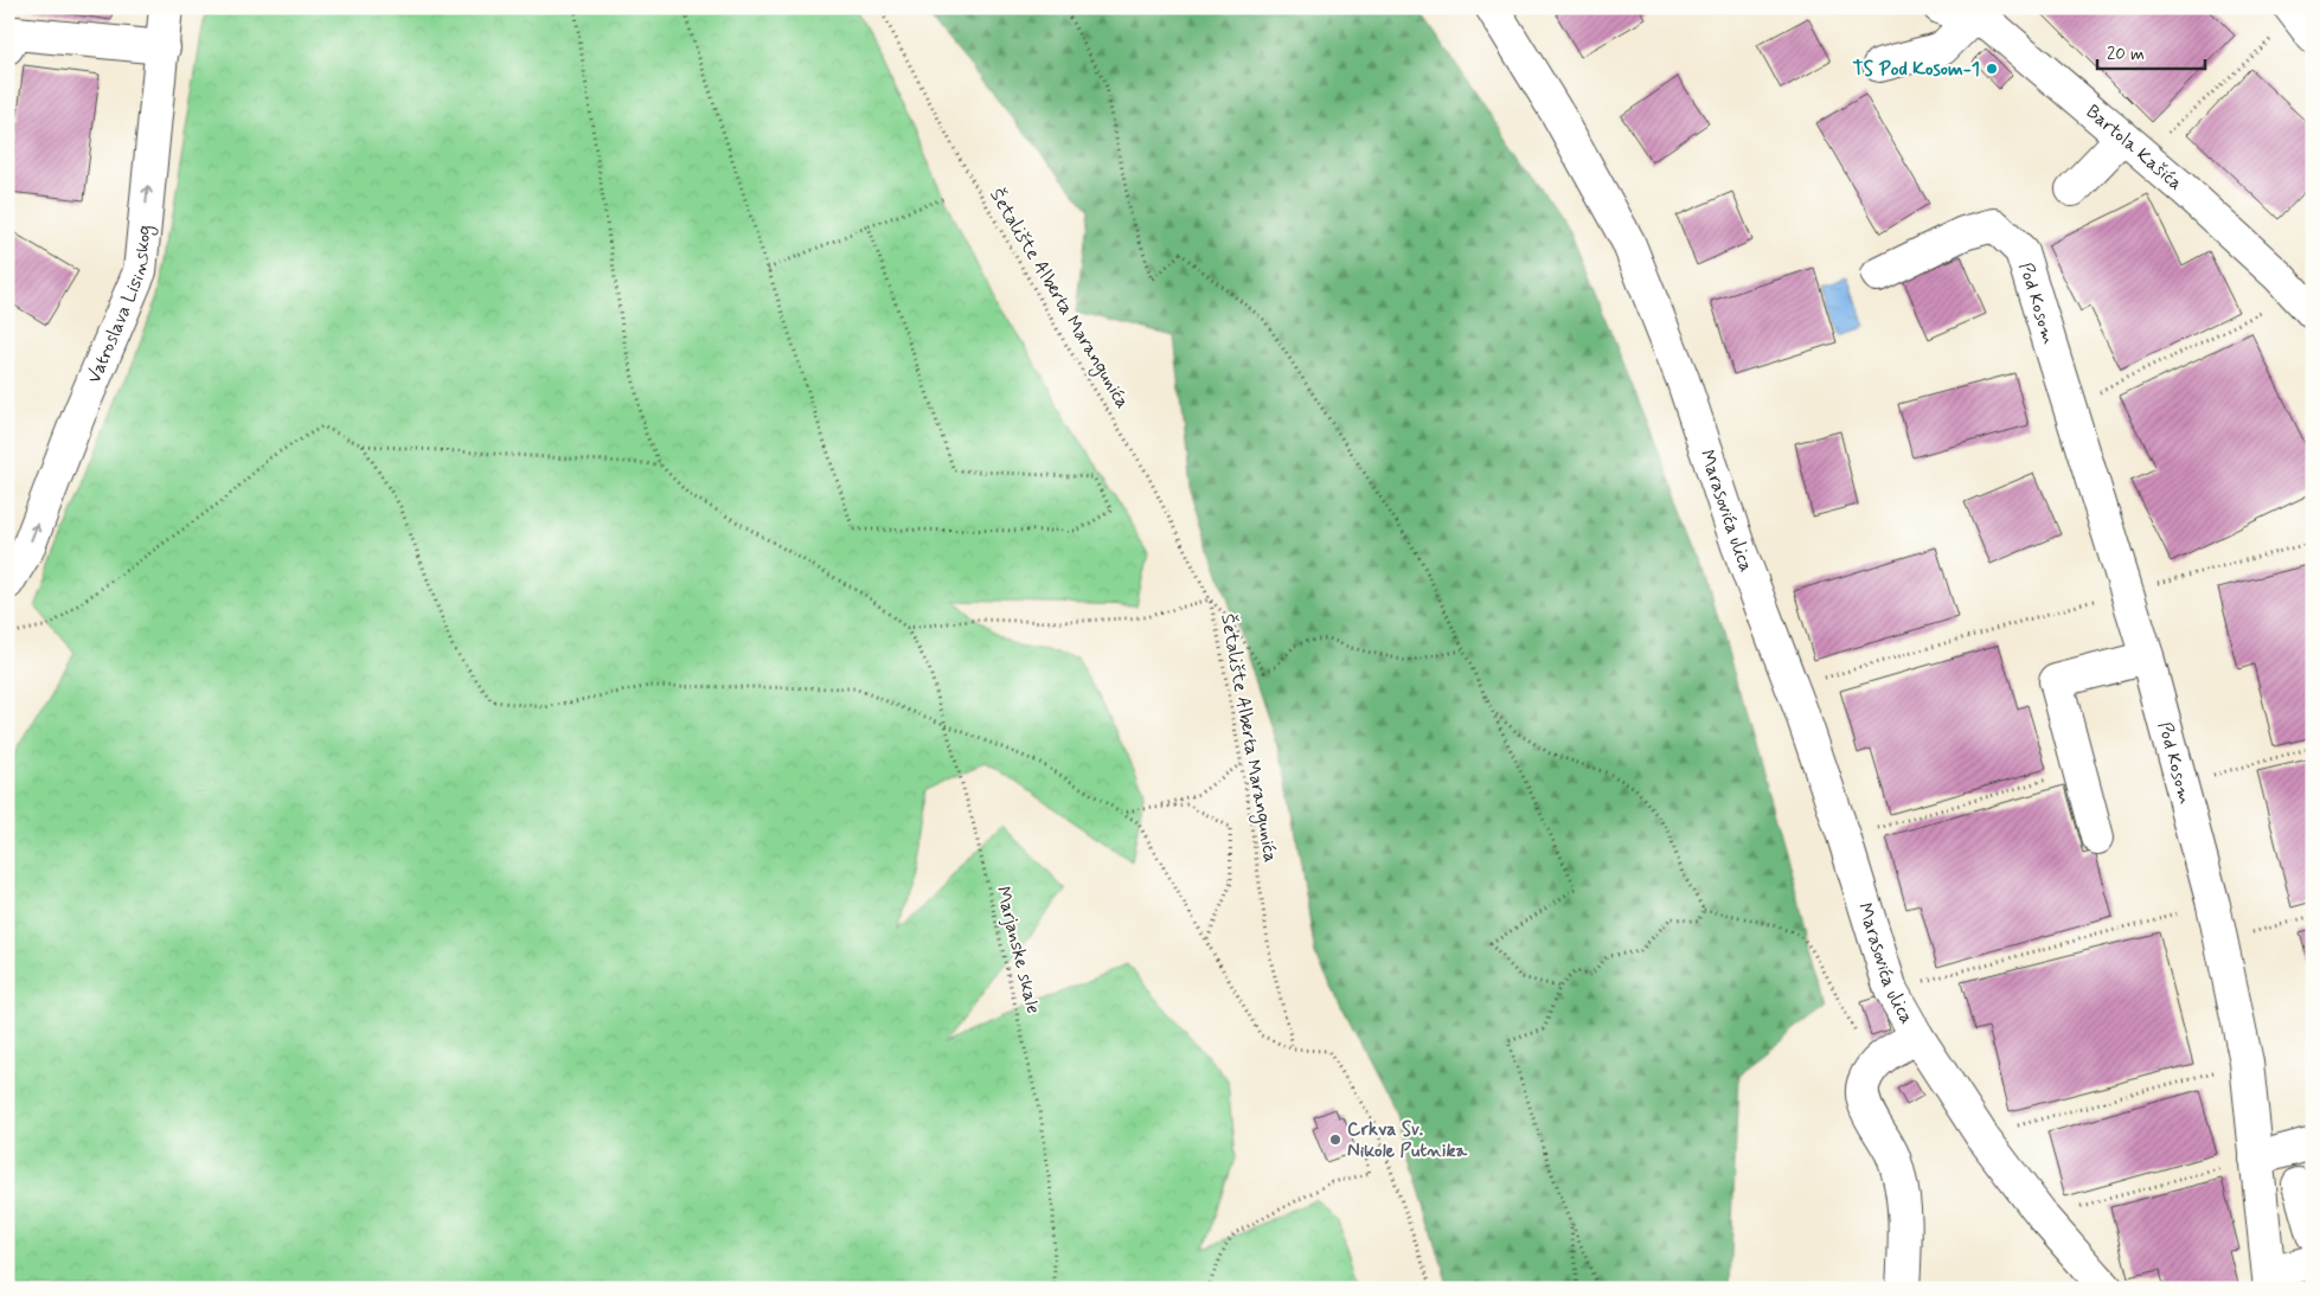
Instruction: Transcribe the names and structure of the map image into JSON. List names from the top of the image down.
{
  "streets": {
    "street": [
      "Bartola Kašića",
      "Vatroslava Lisinskog",
      "Pod Kosom",
      "Marasovića ulica"
    ],
    "path": ["Šetalište Alberta Marangunića", "Marjanske skale"]
  },
  "one_way": ["Vatroslava Lisinskog"],
  "places": ["TS Pod Kosom-1", "Crkva Sv. Nikole Putnika"],
  "scale_bar": "20 m"
}
